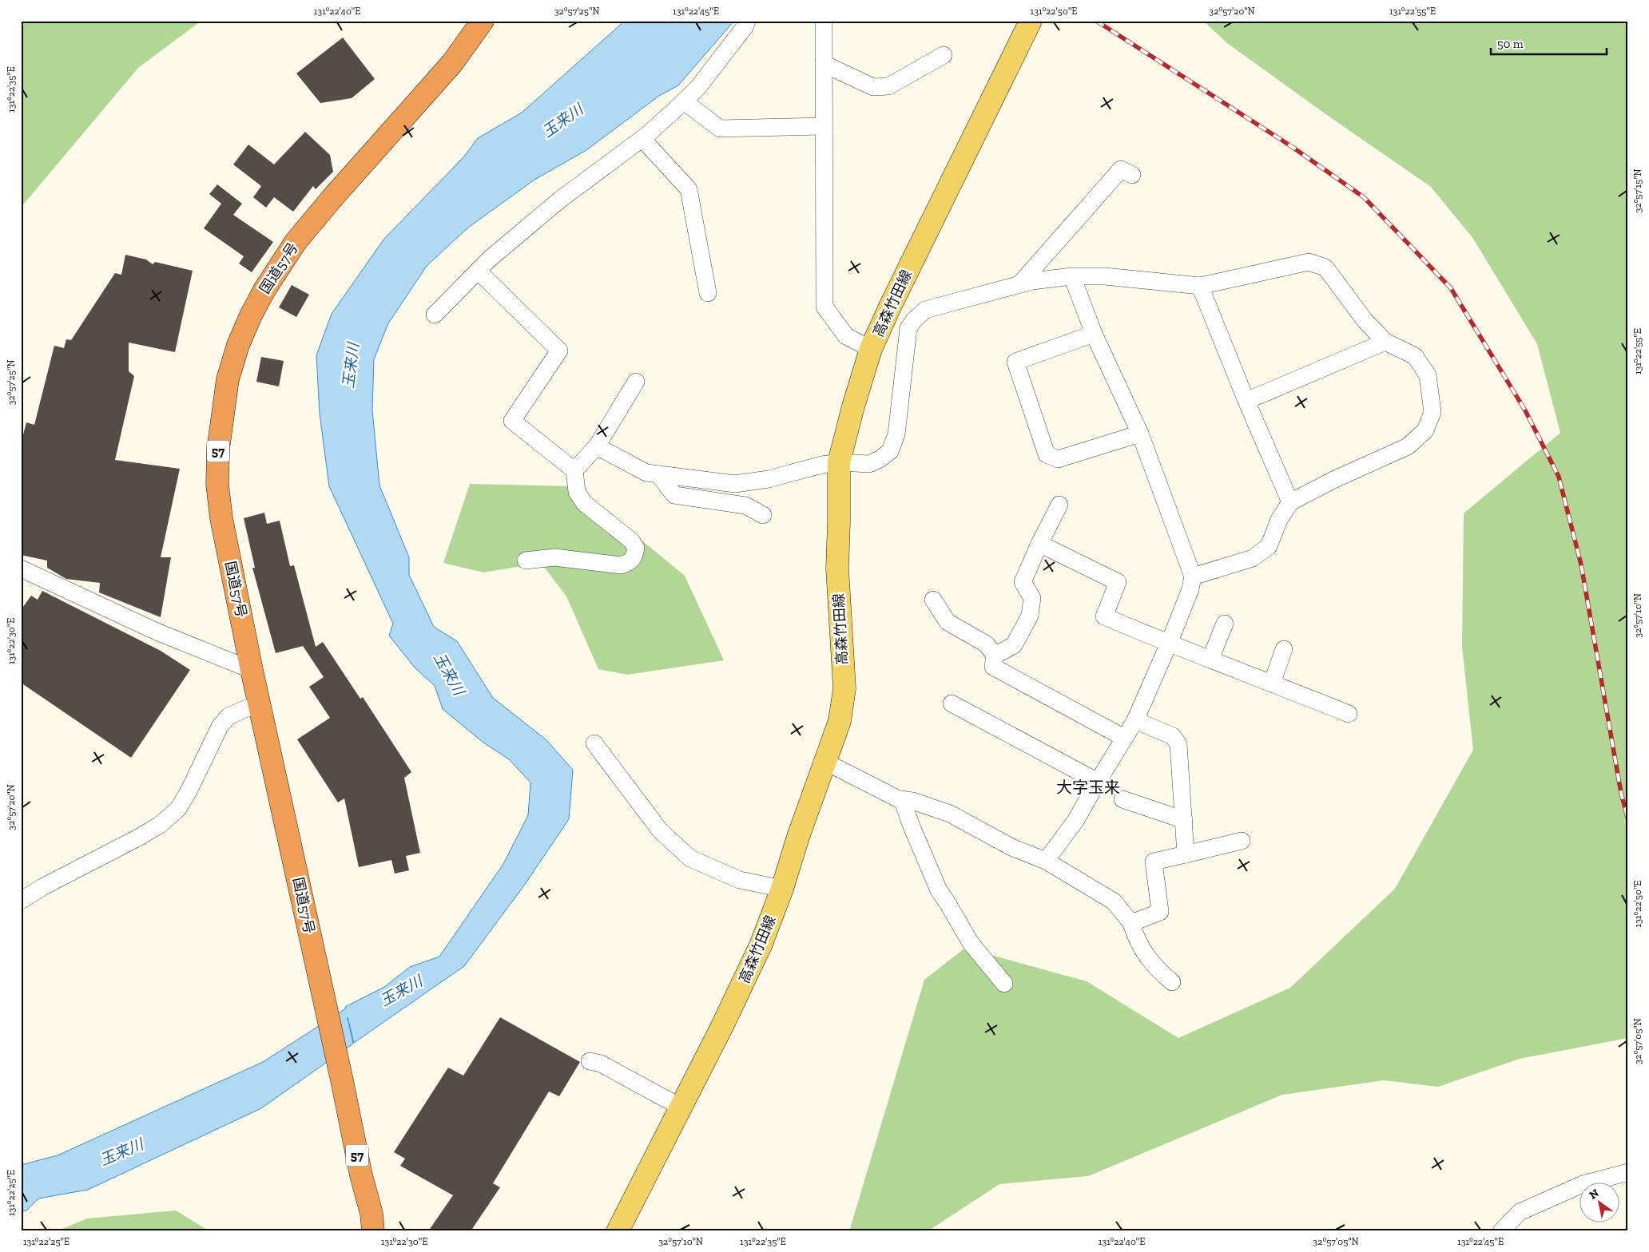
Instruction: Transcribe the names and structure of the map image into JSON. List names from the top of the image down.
{
  "streets": {
    "highway": ["国道57号", "57"],
    "main road": ["高森竹田線"]
  },
  "districts": ["大字玉来"],
  "water": ["玉来川"],
  "scale_bar": "50 m",
  "north": "top left",
  "coordinates": [
    "131°22'40\"E",
    "32°57'25\"N",
    "131°22'45\"E",
    "131°22'50\"E",
    "32°57'20\"N",
    "131°22'55\"E",
    "131°22'35\"E",
    "32°57'15\"N",
    "32°57'10\"N",
    "131°22'30\"E",
    "32°57'05\"N",
    "131°22'25\"E"
  ]
}
